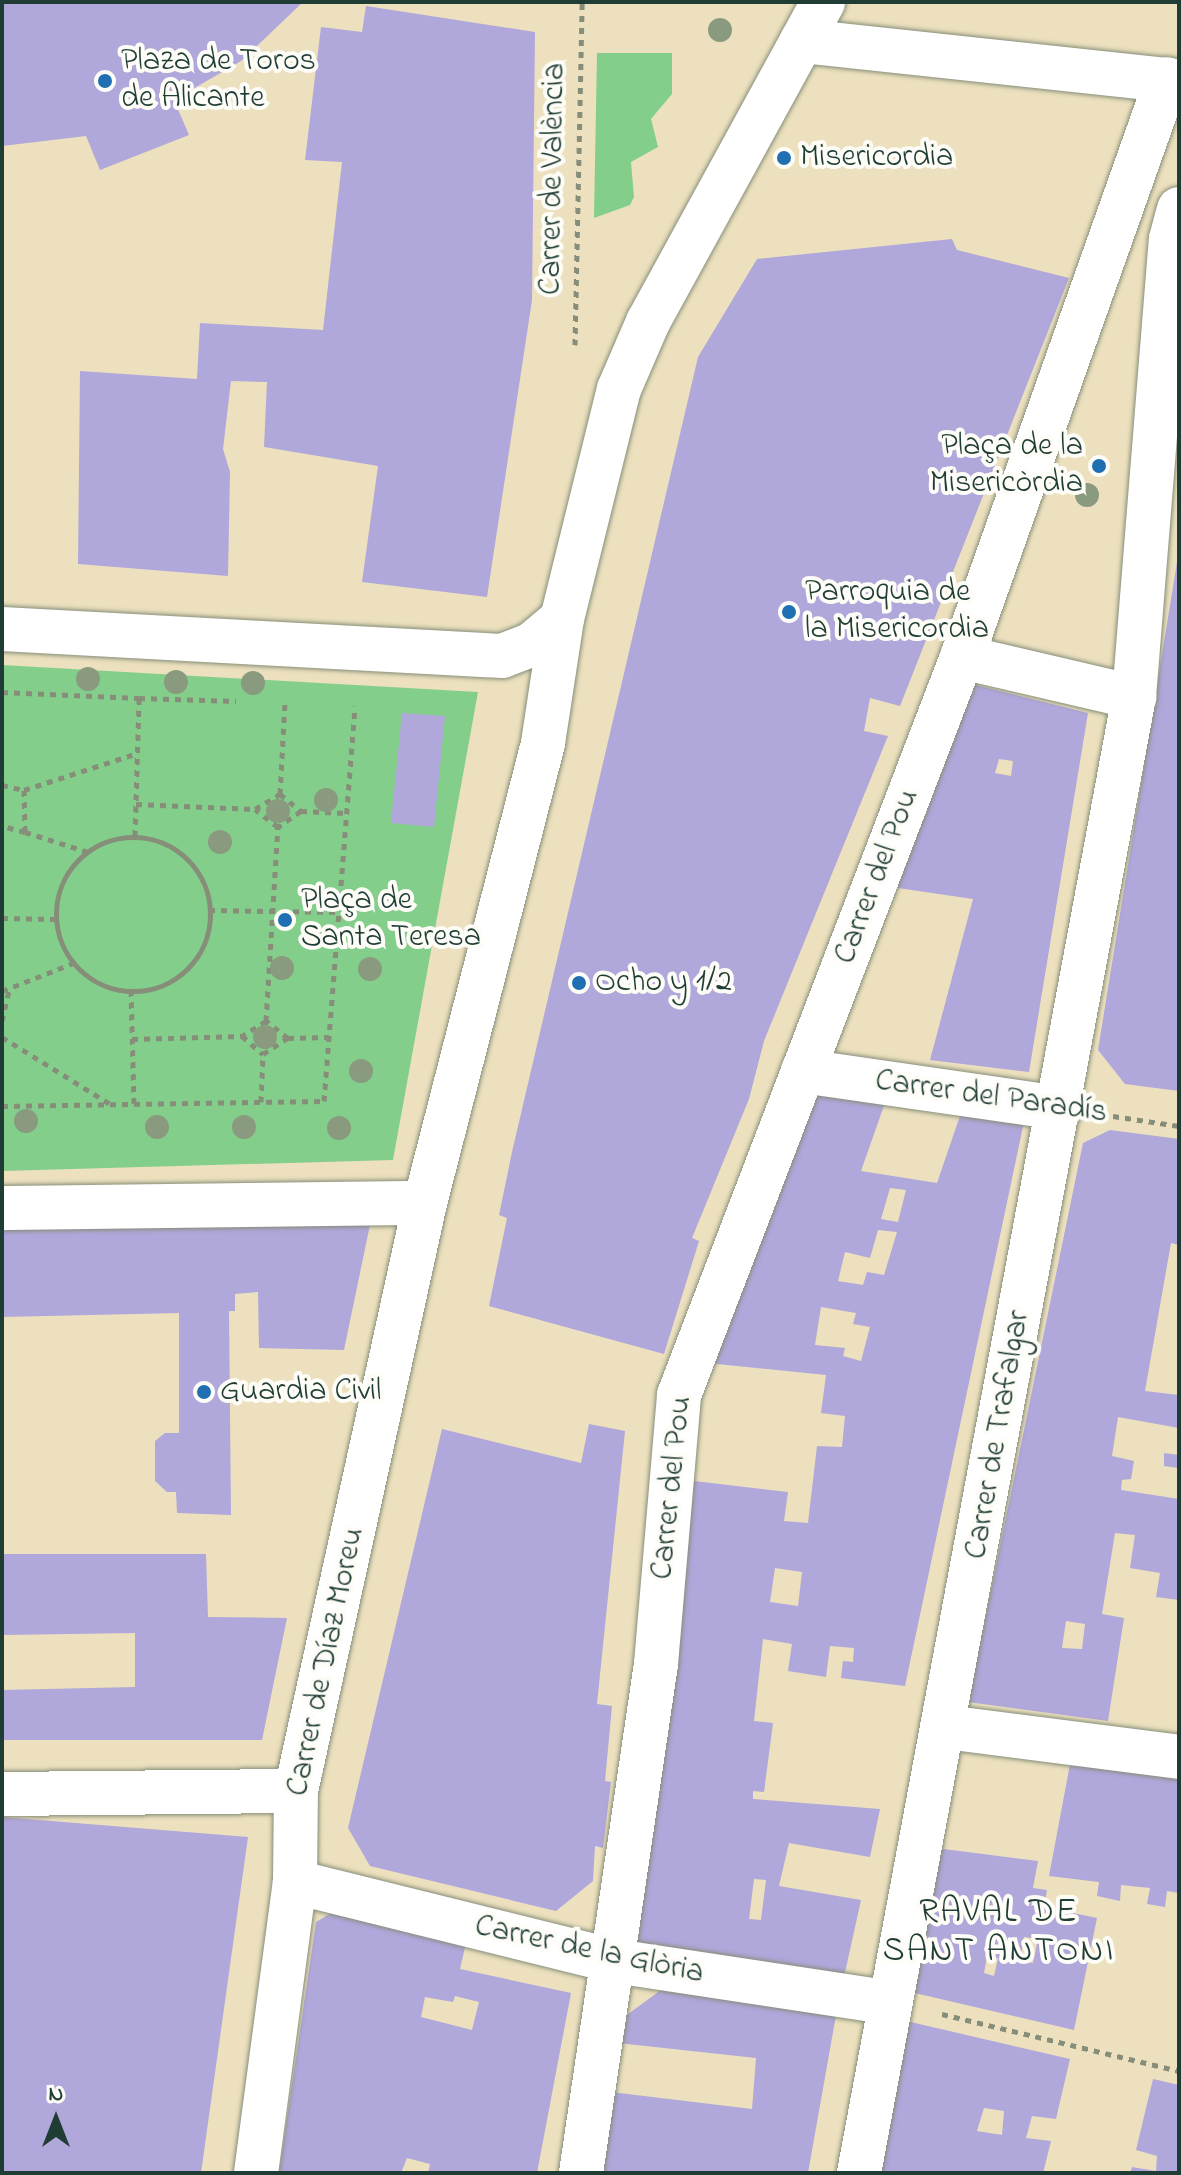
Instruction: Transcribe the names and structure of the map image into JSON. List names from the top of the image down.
{
  "streets": {
    "street": [
      "Carrer del Pou",
      "Carrer del Paradís",
      "Carrer de Trafalgar",
      "Carrer de Díaz Moreu",
      "Carrer de la Glòria"
    ],
    "path": ["Carrer de València"]
  },
  "crossings": [
    ["Carrer del Pou", "Carrer del Paradís"],
    ["Carrer del Pou", "Carrer de la Glòria"],
    ["Carrer del Paradís", "Carrer de Trafalgar"],
    ["Carrer de Trafalgar", "Carrer de la Glòria"],
    ["Carrer de Díaz Moreu", "Carrer de la Glòria"]
  ],
  "districts": ["RAVAL DE SANT ANTONI"],
  "places": [
    "Plaza de Toros de Alicante",
    "Misericordia",
    "Plaça de la Misericòrdia",
    "Parroquia de la Misericordia",
    "Plaça de Santa Teresa",
    "Ocho y 1/2",
    "Guardia Civil"
  ],
  "north": "top"
}
